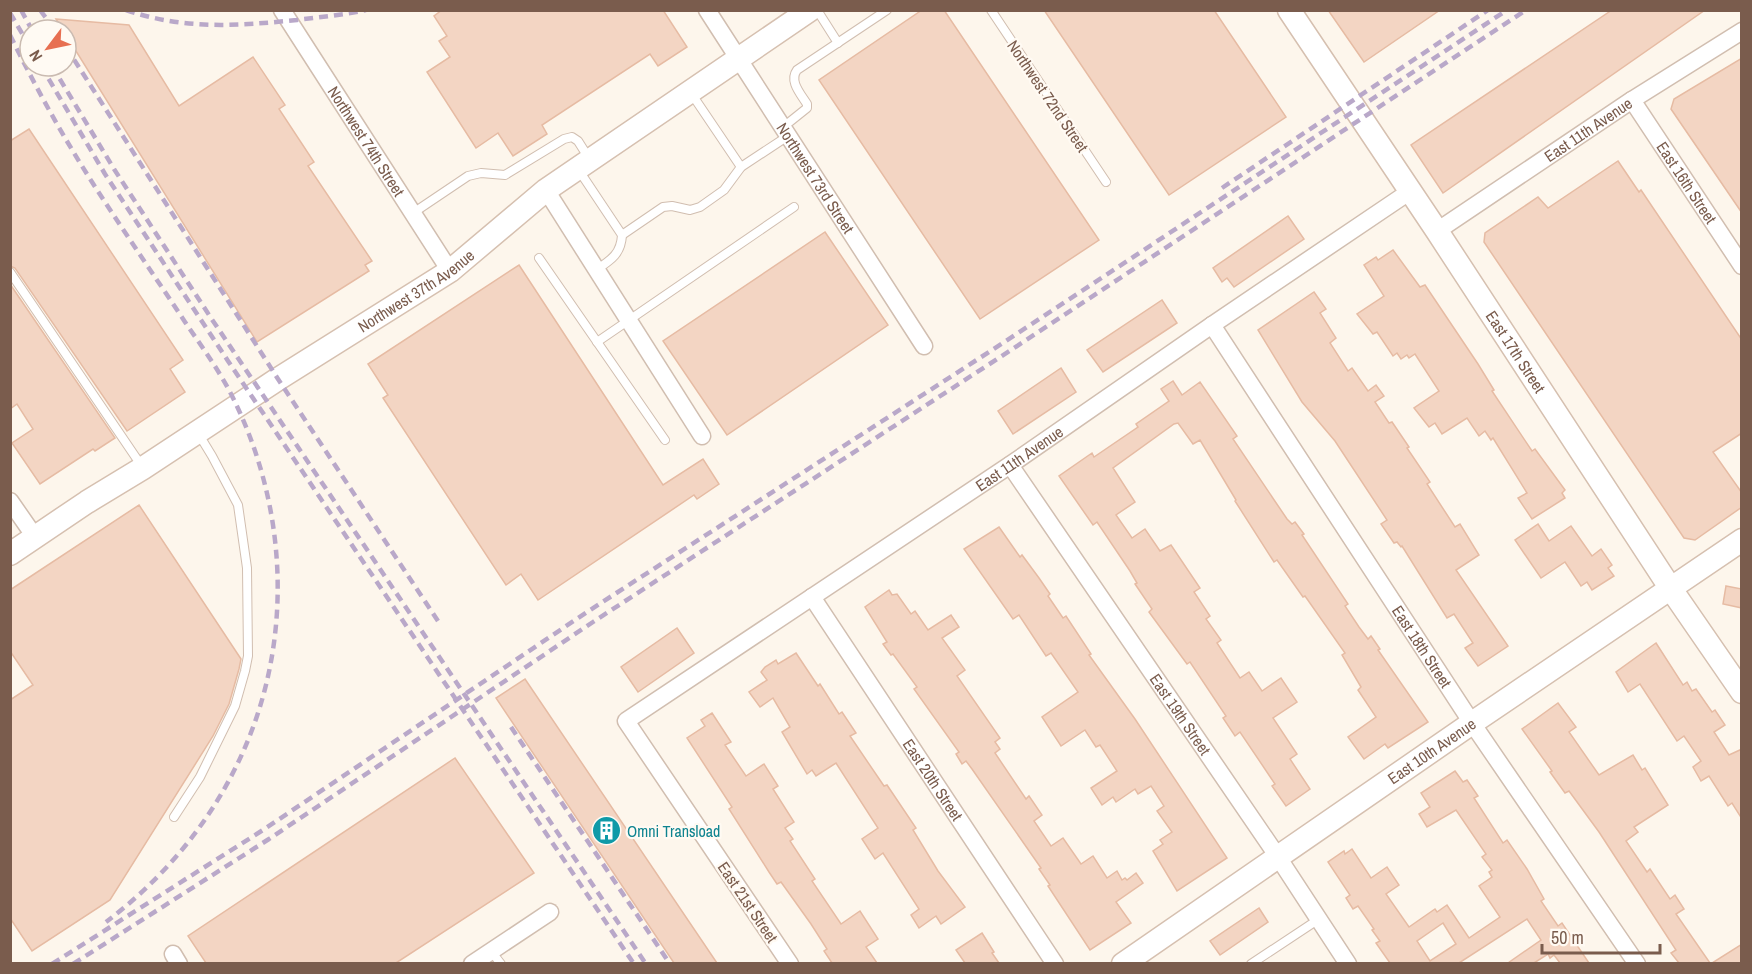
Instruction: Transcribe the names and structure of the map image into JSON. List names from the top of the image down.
{
  "streets": {
    "street": [
      "East 11th Avenue",
      "Northwest 74th Street",
      "Northwest 73rd Street",
      "East 16th Street",
      "Northwest 37th Avenue",
      "East 17th Street",
      "East 18th Street",
      "East 19th Street",
      "East 10th Avenue",
      "East 20th Street",
      "East 21st Street"
    ],
    "lane": ["Northwest 72nd Street"]
  },
  "crossings": [
    ["East 11th Avenue", "East 16th Street"],
    ["East 11th Avenue", "East 17th Street"],
    ["East 11th Avenue", "East 18th Street"],
    ["East 11th Avenue", "East 19th Street"],
    ["East 11th Avenue", "East 20th Street"],
    ["East 11th Avenue", "East 21st Street"],
    ["Northwest 74th Street", "Northwest 37th Avenue"],
    ["Northwest 73rd Street", "Northwest 37th Avenue"],
    ["East 17th Street", "East 10th Avenue"],
    ["East 18th Street", "East 10th Avenue"],
    ["East 19th Street", "East 10th Avenue"]
  ],
  "places": {
    "building": ["Omni Transload"]
  },
  "scale_bar": "50 m",
  "north": "bottom left"
}
